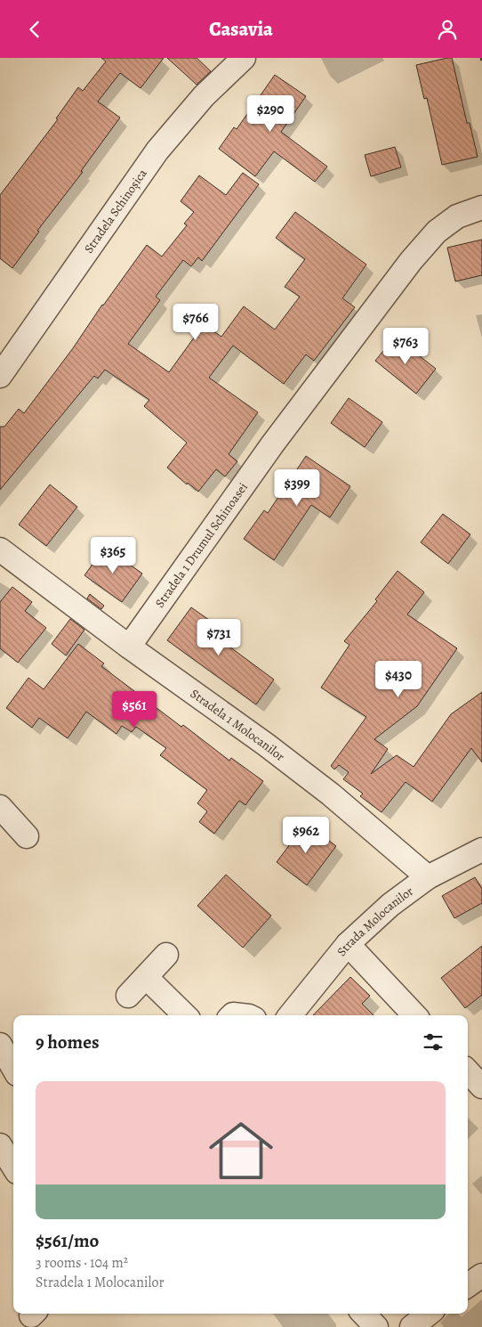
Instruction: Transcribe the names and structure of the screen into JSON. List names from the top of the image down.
{
  "streets": {
    "street": [
      "Stradela Schinoșica",
      "Stradela 1 Drumul Schinoasei",
      "Stradela 1 Molocanilor",
      "Strada Molocanilor"
    ]
  },
  "crossings": [
    ["Stradela 1 Drumul Schinoasei", "Stradela 1 Molocanilor"],
    ["Stradela 1 Molocanilor", "Strada Molocanilor"]
  ],
  "page": {
    "header": "Casavia",
    "price": [
      "$290",
      "$766",
      "$763",
      "$399",
      "$365",
      "$731",
      "$430",
      "$561",
      "$962"
    ],
    "heading": "9 homes",
    "list": [
      {
        "name": "$561/mo",
        "note": "3 rooms · 104 m² · Stradela 1 Molocanilor"
      }
    ]
  }
}
